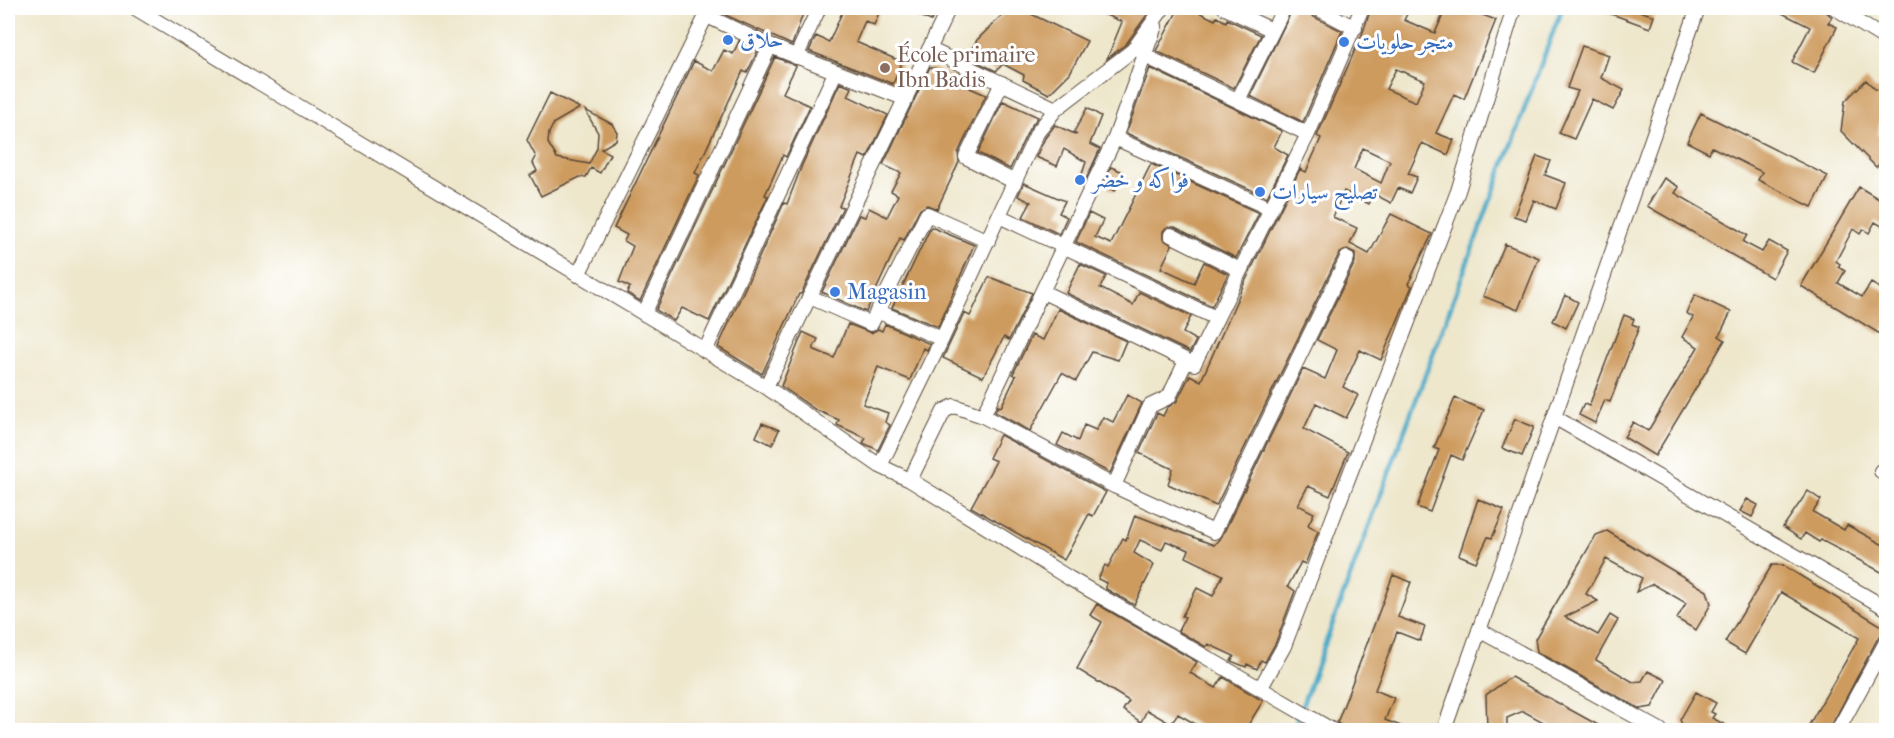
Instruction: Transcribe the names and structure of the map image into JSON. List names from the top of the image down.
{
  "places": [
    "حلاق",
    "متجر حلويات",
    "École primaire Ibn Badis",
    "فواكه و خضر",
    "تصليح سيارات",
    "Magasin"
  ]
}
